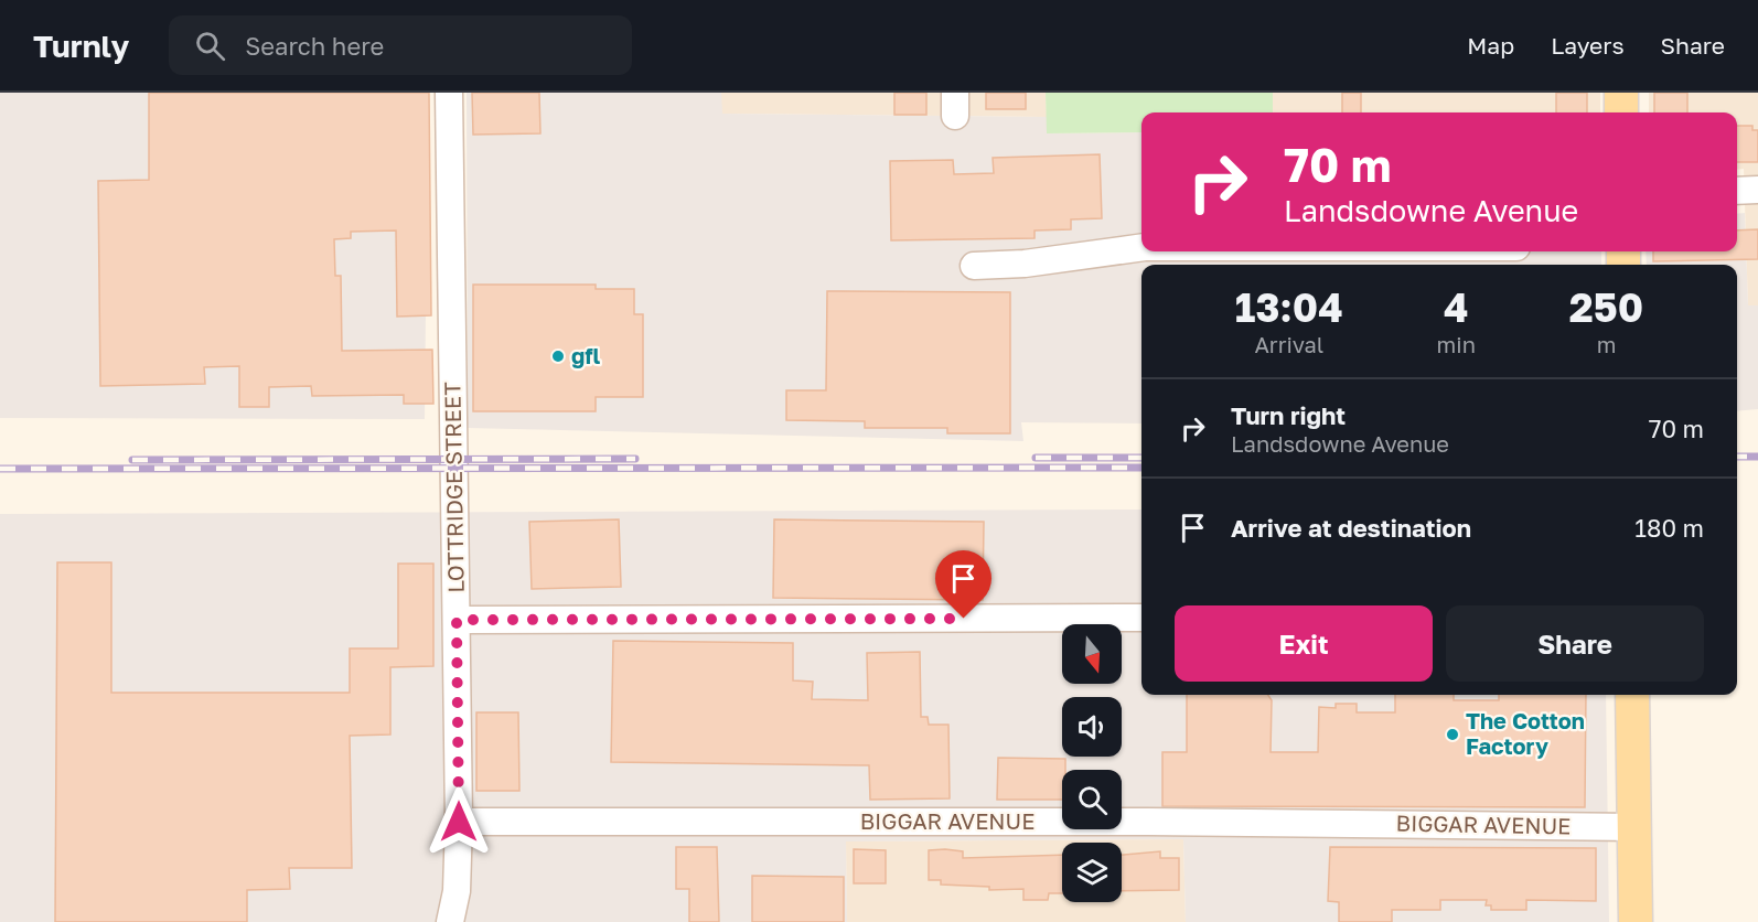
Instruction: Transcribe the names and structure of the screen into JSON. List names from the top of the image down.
{
  "streets": {
    "street": ["LOTTRIDGE STREET", "BIGGAR AVENUE"]
  },
  "crossings": [
    ["LOTTRIDGE STREET", "BIGGAR AVENUE"]
  ],
  "places": ["gfl", "The Cotton Factory"],
  "north": "bottom",
  "page": {
    "header": "Turnly",
    "search": "Search here",
    "nav": ["Map", "Layers", "Share"],
    "turn": ["70 m", "Landsdowne Avenue"],
    "eta": [
      "13:04",
      "Arrival",
      "4",
      "min",
      "250",
      "m"
    ],
    "list": [
      {
        "name": "Turn right",
        "note": "Landsdowne Avenue",
        "value": "70 m"
      },
      {
        "name": "Arrive at destination",
        "value": "180 m"
      }
    ],
    "buttons": ["Exit", "Share"]
  }
}
